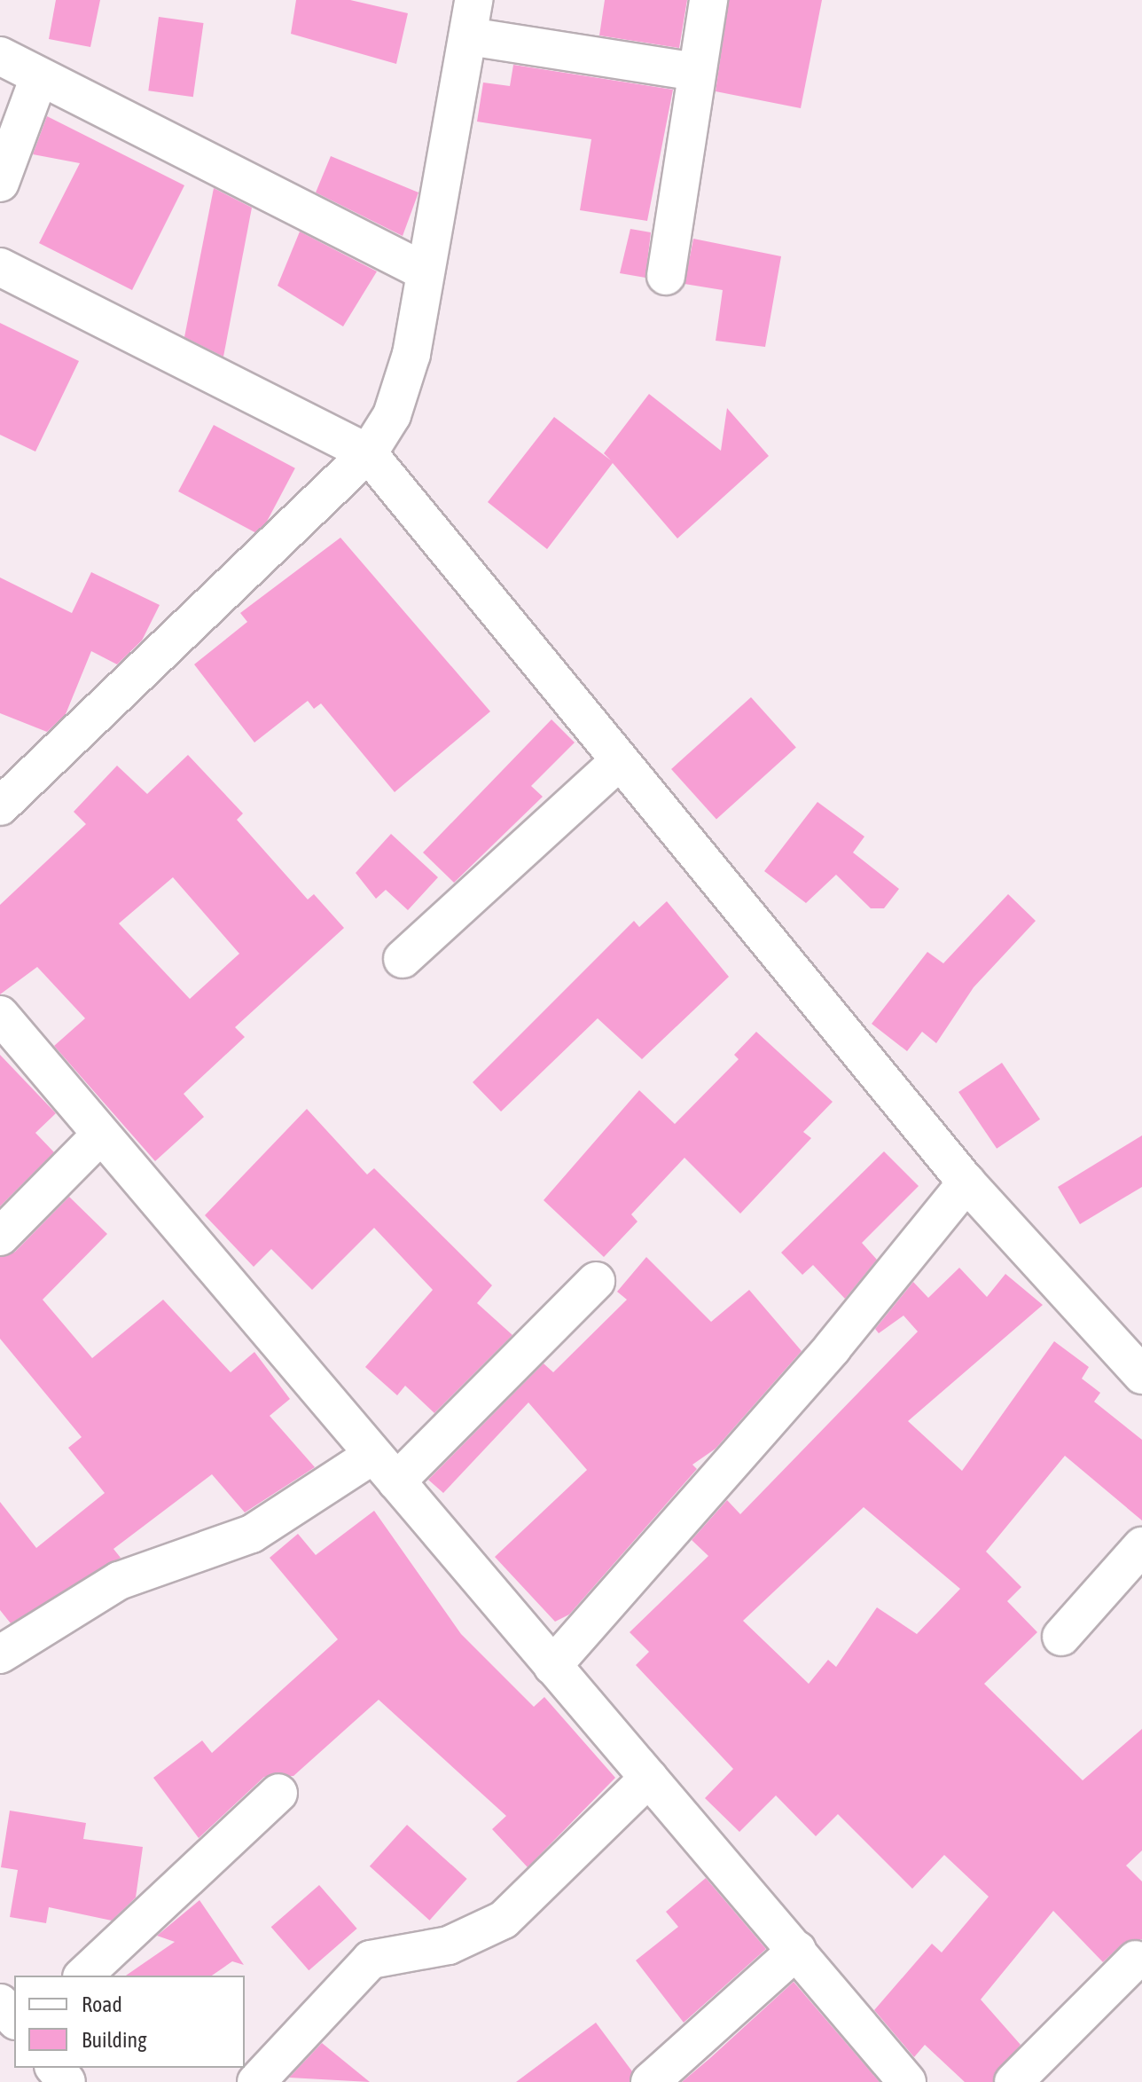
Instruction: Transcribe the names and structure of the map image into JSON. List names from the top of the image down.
{
  "legend": ["Road", "Building"]
}
